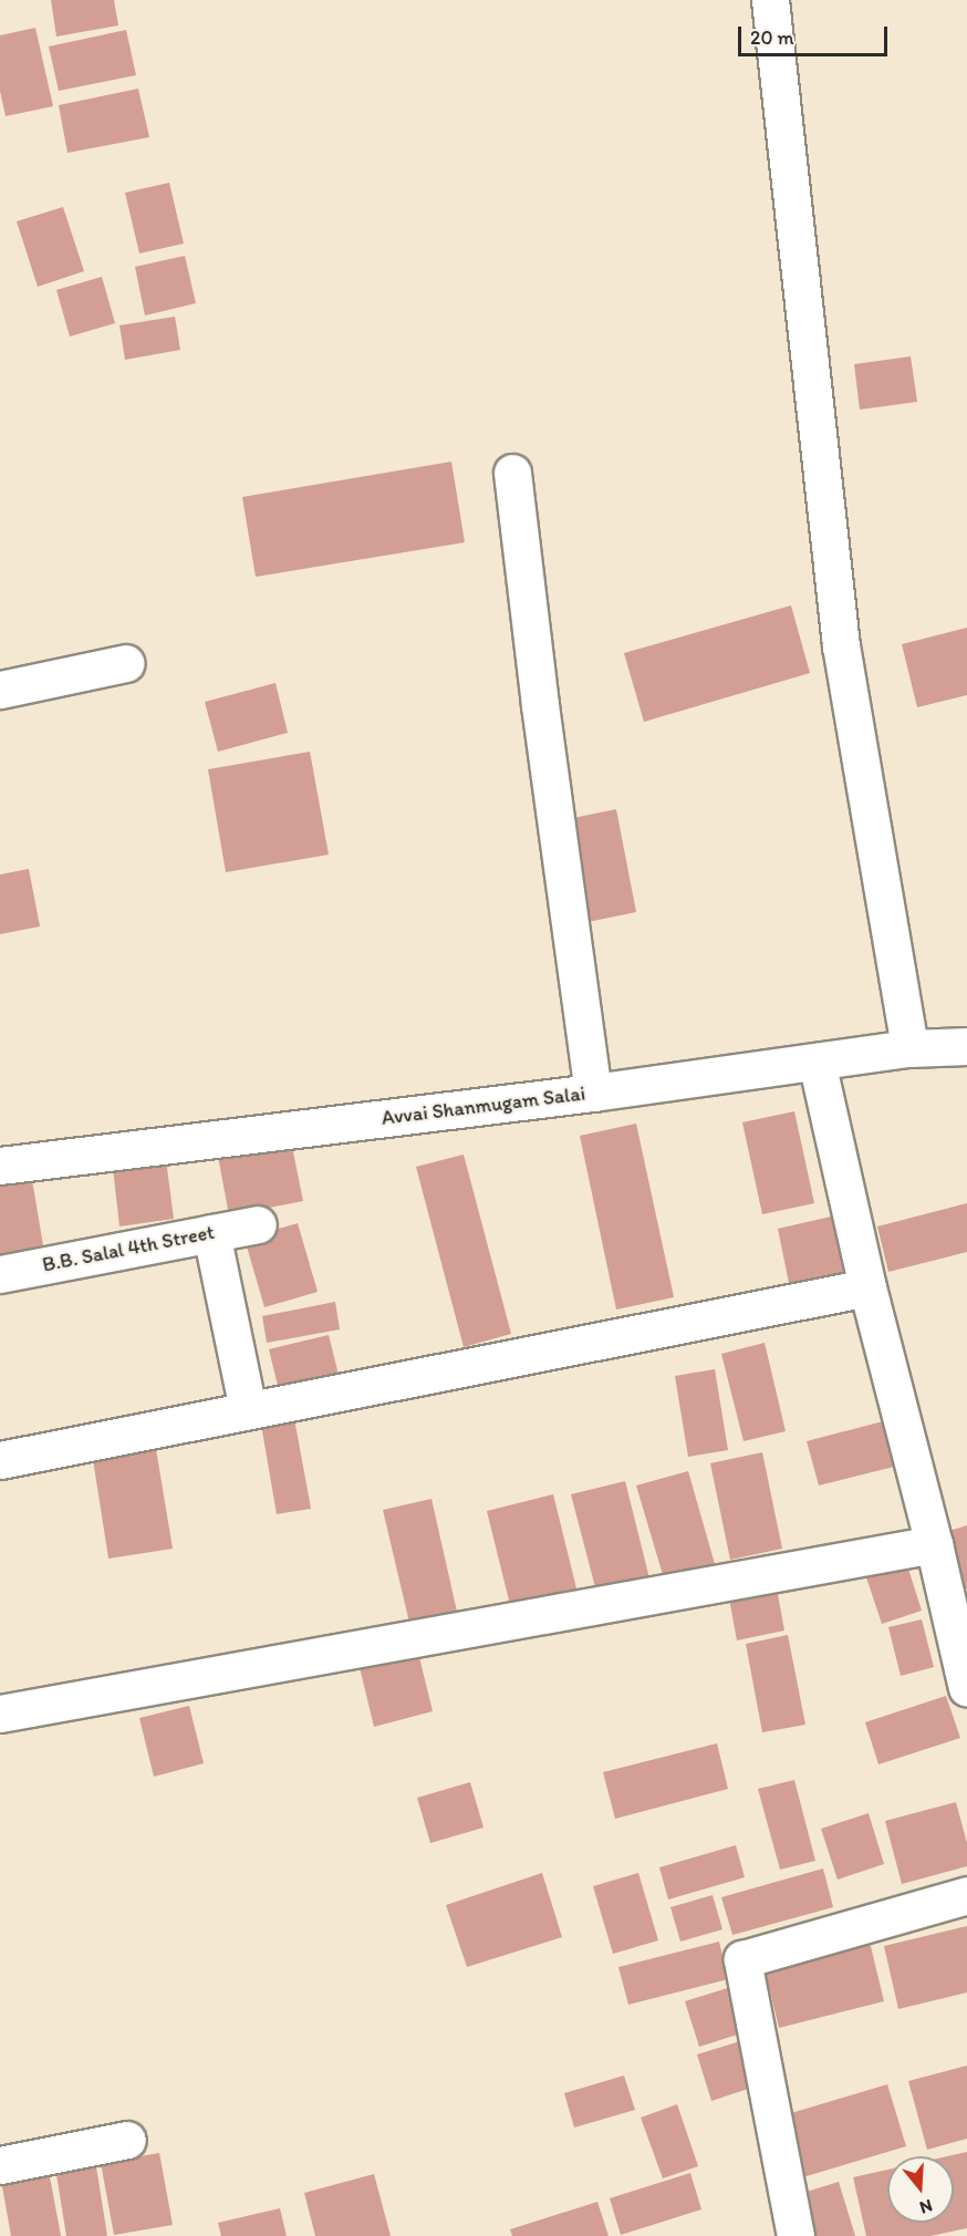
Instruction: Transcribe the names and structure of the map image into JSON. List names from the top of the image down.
{
  "streets": {
    "street": ["Avvai Shanmugam Salai", "B.B. Salal 4th Street"]
  },
  "scale_bar": "20 m",
  "north": "bottom"
}
